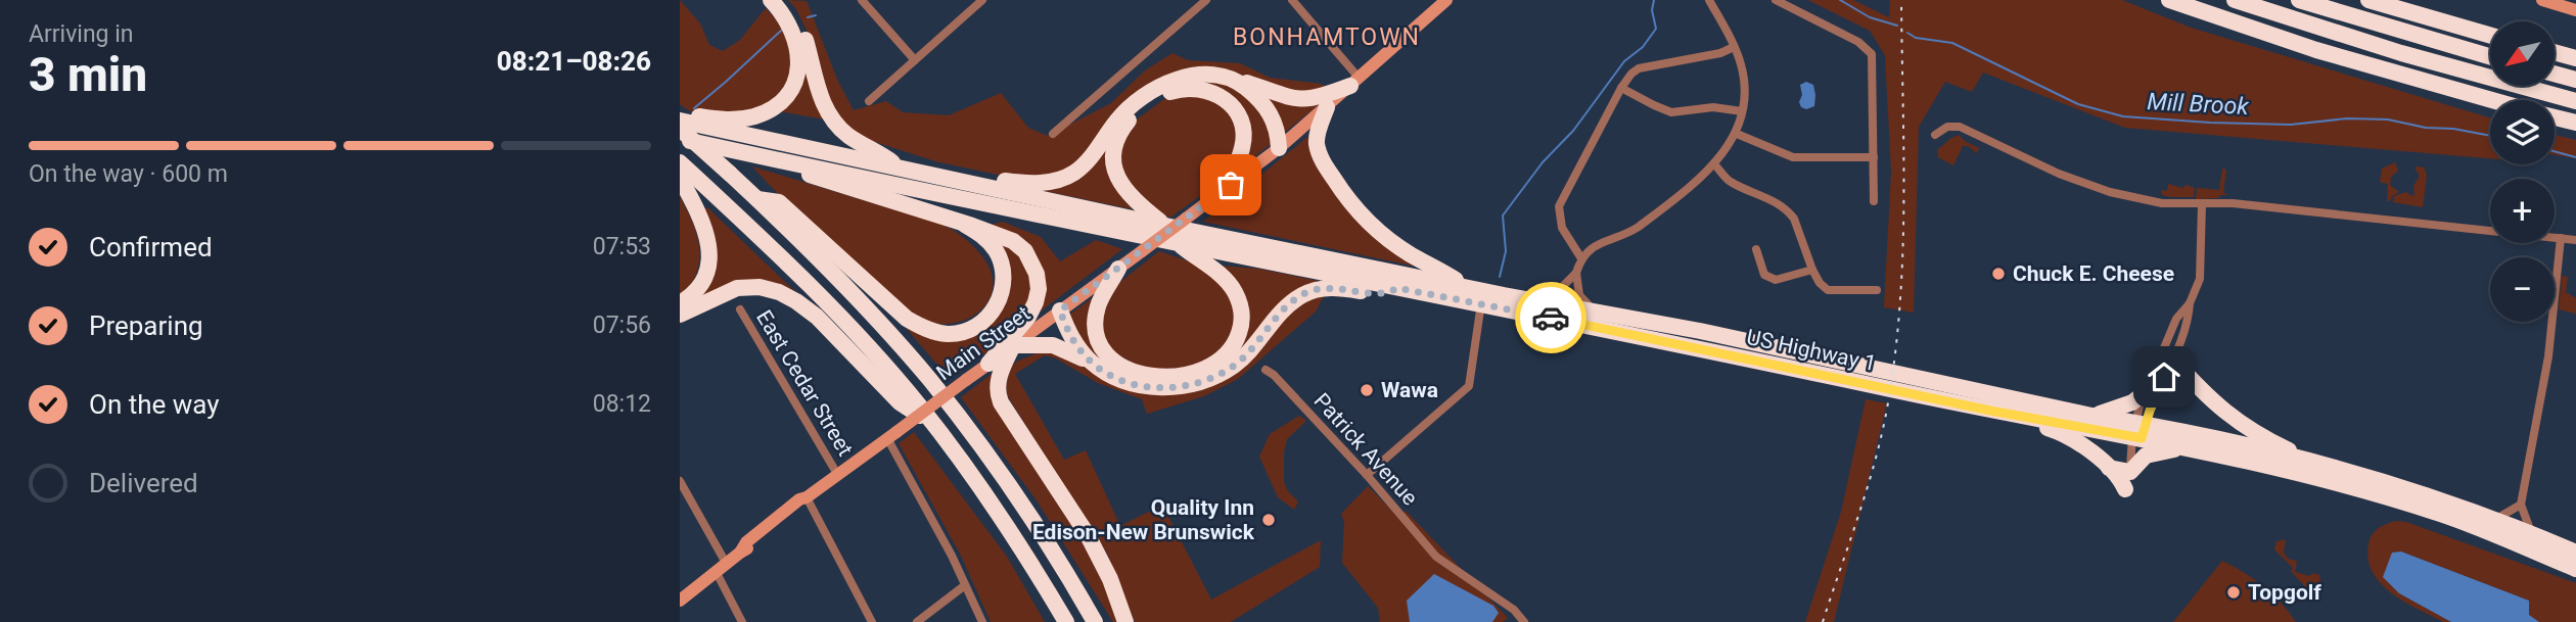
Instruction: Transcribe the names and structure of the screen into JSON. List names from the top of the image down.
{
  "streets": {
    "highway": ["US Highway 1"],
    "main road": ["Main Street"],
    "street": ["East Cedar Street", "Patrick Avenue"]
  },
  "crossings": [
    ["Main Street", "East Cedar Street"]
  ],
  "districts": ["BONHAMTOWN"],
  "water": ["Mill Brook"],
  "places": [
    "Chuck E. Cheese",
    "Wawa",
    "Quality Inn Edison-New Brunswick",
    "Topgolf"
  ],
  "north": "bottom left",
  "page": {
    "heading": ["3 min", "Arriving in", "08:21–08:26"],
    "map_buttons": ["+", "−"],
    "bar": "On the way · 600 m",
    "list": [
      ["Confirmed", "07:53"],
      ["Preparing", "07:56"],
      ["On the way", "08:12"],
      "Delivered"
    ]
  }
}
